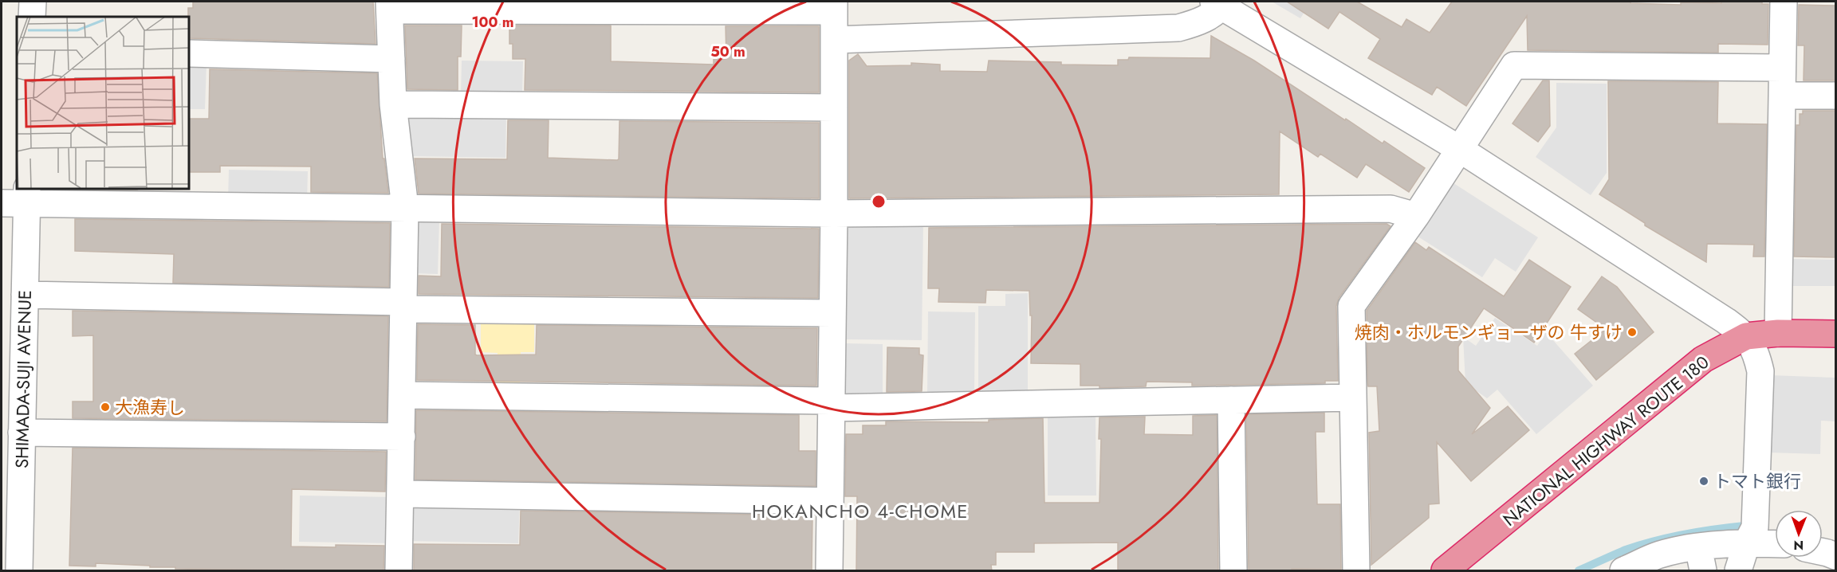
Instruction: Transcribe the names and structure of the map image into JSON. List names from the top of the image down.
{
  "streets": {
    "highway": ["NATIONAL HIGHWAY ROUTE 180"],
    "street": ["SHIMADA-SUJI AVENUE"]
  },
  "districts": ["HOKANCHO 4-CHOME"],
  "places": ["焼肉・ホルモンギョーザの 牛すけ", "大漁寿し", "トマト銀行"],
  "north": "bottom",
  "rings": ["100 m", "50 m"]
}
